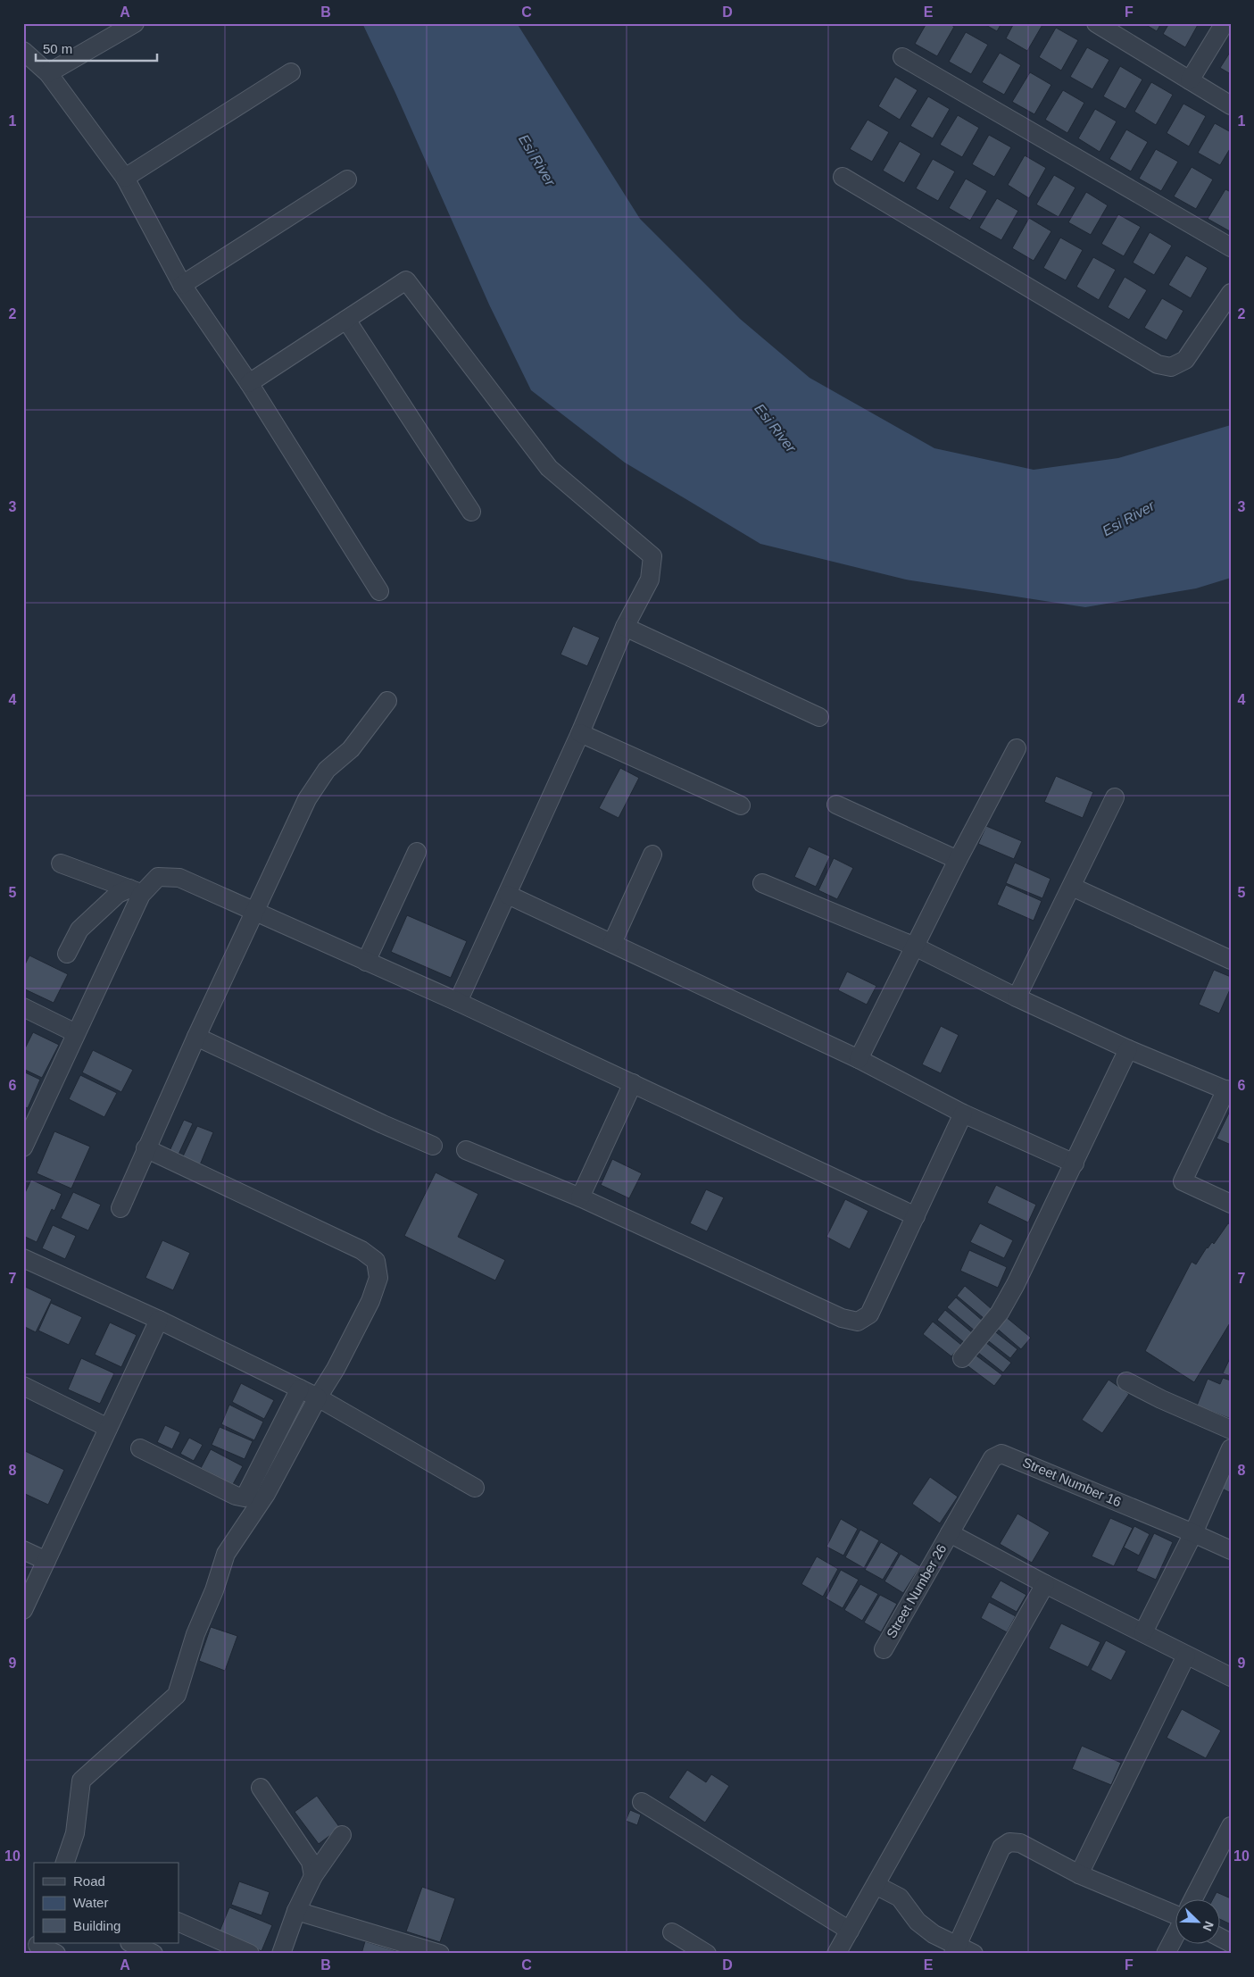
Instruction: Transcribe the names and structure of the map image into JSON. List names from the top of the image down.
{
  "streets": {
    "street": ["Street Number 16", "Street Number 26"]
  },
  "crossings": [
    ["Street Number 16", "Street Number 26"]
  ],
  "water": ["Esi River"],
  "legend": ["Road", "Water", "Building"],
  "scale_bar": "50 m",
  "north": "bottom right",
  "grid": {
    "columns": [
      "A",
      "B",
      "C",
      "D",
      "E",
      "F"
    ],
    "rows": [
      "1",
      "2",
      "3",
      "4",
      "5",
      "6",
      "7",
      "8",
      "9",
      "10"
    ]
  }
}
